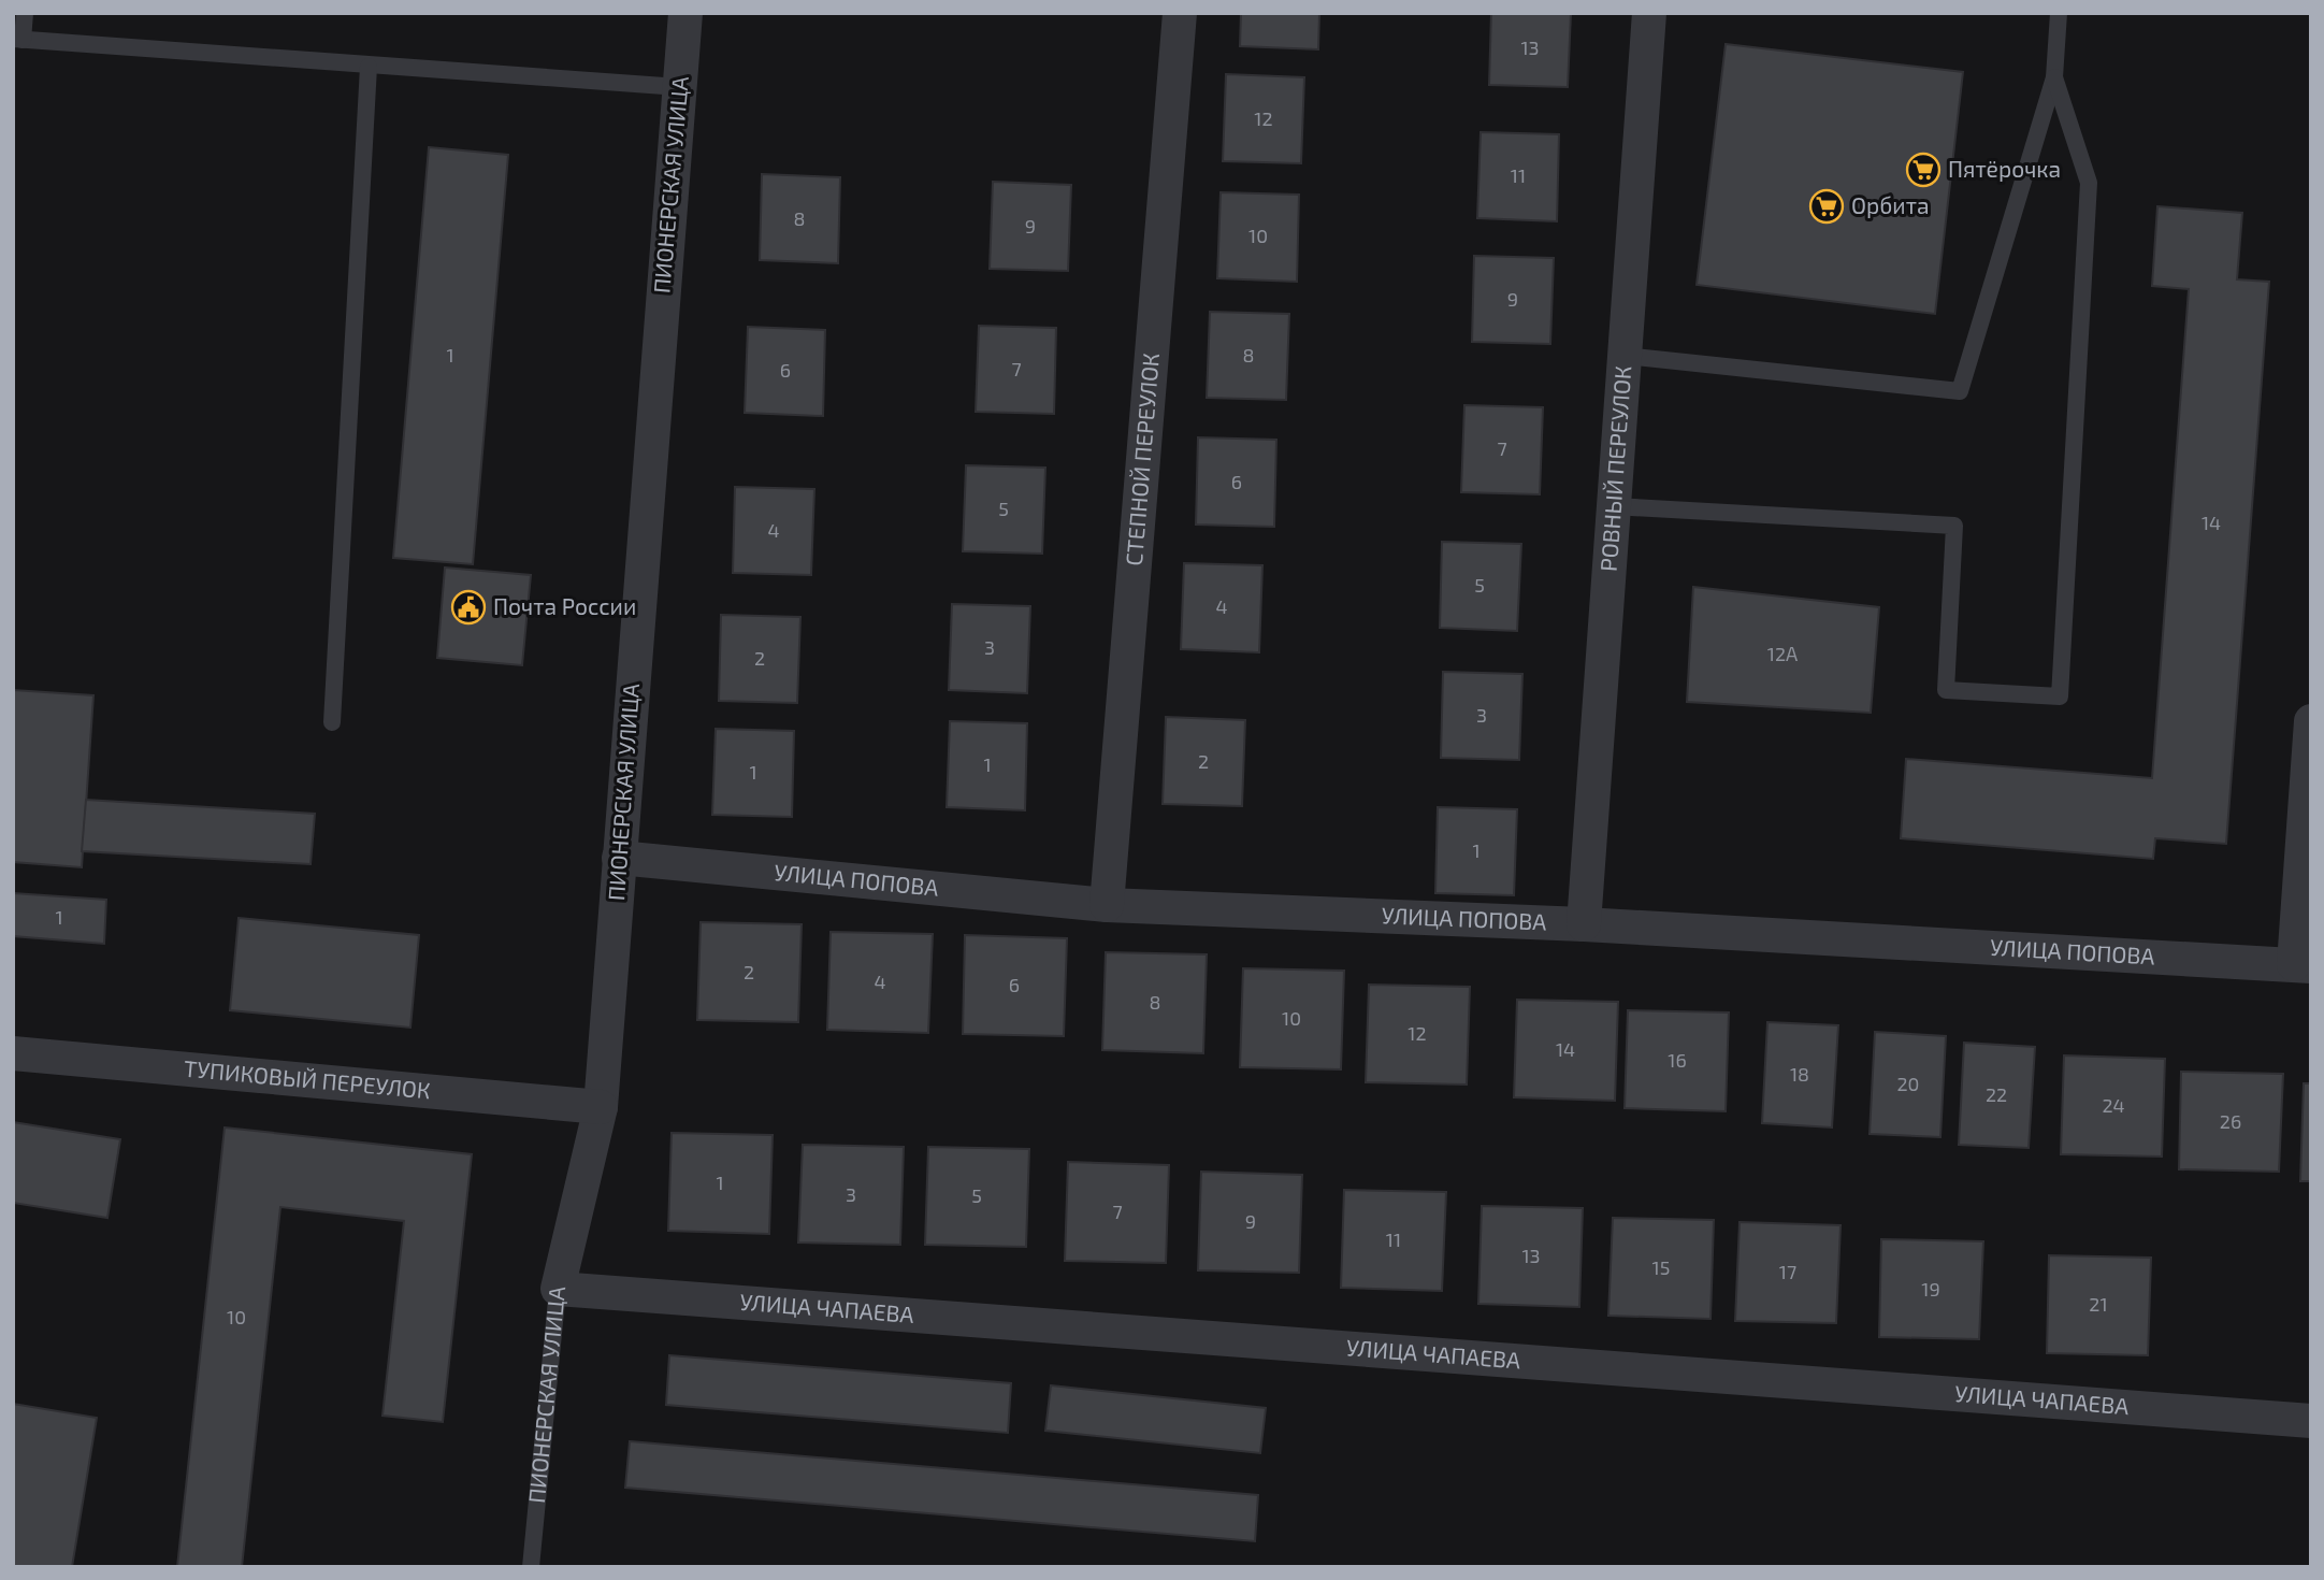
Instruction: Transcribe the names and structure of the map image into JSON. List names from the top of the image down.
{
  "streets": {
    "street": [
      "ПИОНЕРСКАЯ УЛИЦА",
      "СТЕПНОЙ ПЕРЕУЛОК",
      "РОВНЫЙ ПЕРЕУЛОК",
      "УЛИЦА ПОПОВА",
      "ТУПИКОВЫЙ ПЕРЕУЛОК",
      "УЛИЦА ЧАПАЕВА"
    ]
  },
  "crossings": [
    ["ПИОНЕРСКАЯ УЛИЦА", "УЛИЦА ПОПОВА"],
    ["ПИОНЕРСКАЯ УЛИЦА", "ТУПИКОВЫЙ ПЕРЕУЛОК"],
    ["ПИОНЕРСКАЯ УЛИЦА", "УЛИЦА ЧАПАЕВА"],
    ["СТЕПНОЙ ПЕРЕУЛОК", "УЛИЦА ПОПОВА"],
    ["РОВНЫЙ ПЕРЕУЛОК", "УЛИЦА ПОПОВА"]
  ],
  "places": {
    "supermarket": ["Пятёрочка", "Орбита"],
    "public building": ["Почта России"]
  },
  "house_numbers": [
    "13",
    "12",
    "11",
    "8",
    "9",
    "10",
    "9",
    "1",
    "8",
    "7",
    "6",
    "7",
    "6",
    "5",
    "14",
    "4",
    "5",
    "4",
    "3",
    "12А",
    "2",
    "3",
    "2",
    "1",
    "1",
    "1",
    "1",
    "2",
    "4",
    "6",
    "8",
    "10",
    "12",
    "14",
    "16",
    "18",
    "20",
    "22",
    "24",
    "26",
    "1",
    "3",
    "5",
    "7",
    "9",
    "11",
    "13",
    "15",
    "17",
    "19",
    "21",
    "10"
  ]
}
